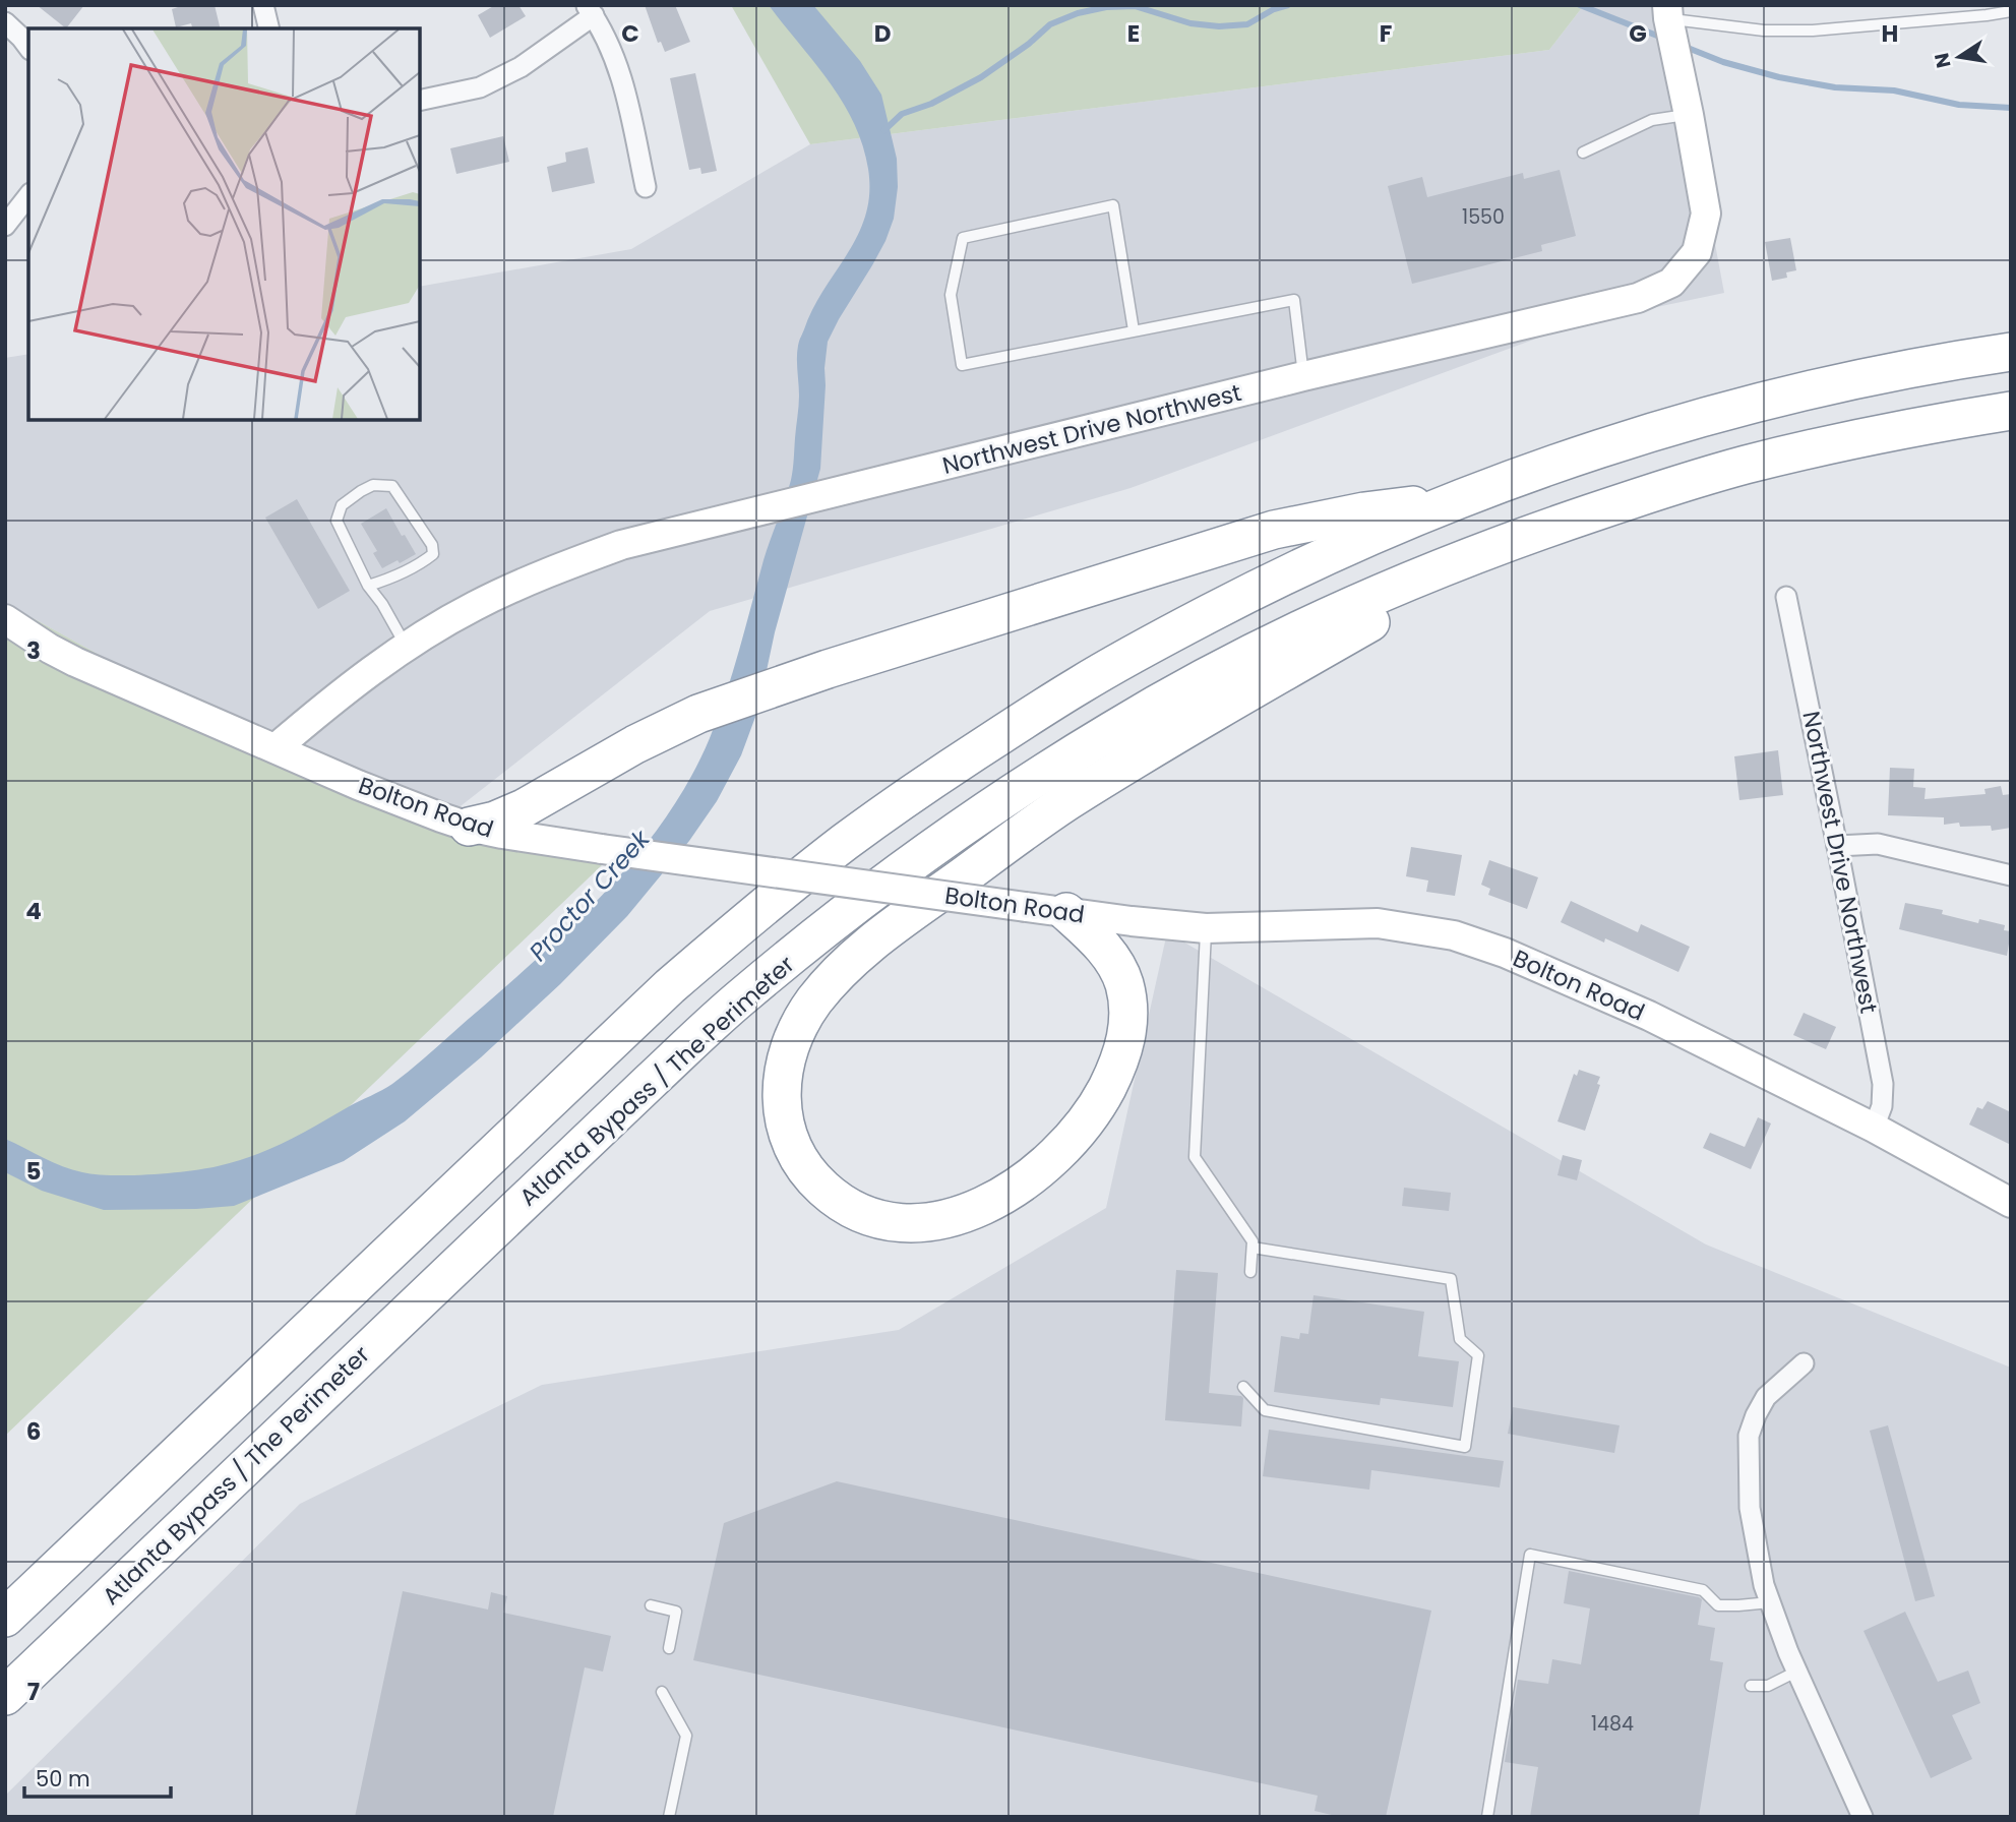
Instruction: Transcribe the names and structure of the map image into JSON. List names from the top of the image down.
{
  "streets": {
    "highway": ["Atlanta Bypass / The Perimeter"],
    "main road": ["Northwest Drive Northwest", "Bolton Road"]
  },
  "crossings": [
    ["Northwest Drive Northwest", "Bolton Road"]
  ],
  "water": ["Proctor Creek"],
  "house_numbers": ["1550", "1484"],
  "scale_bar": "50 m",
  "north": "left",
  "grid": {
    "columns": [
      "C",
      "D",
      "E",
      "F",
      "G",
      "H"
    ],
    "rows": [
      "3",
      "4",
      "5",
      "6",
      "7"
    ]
  }
}
